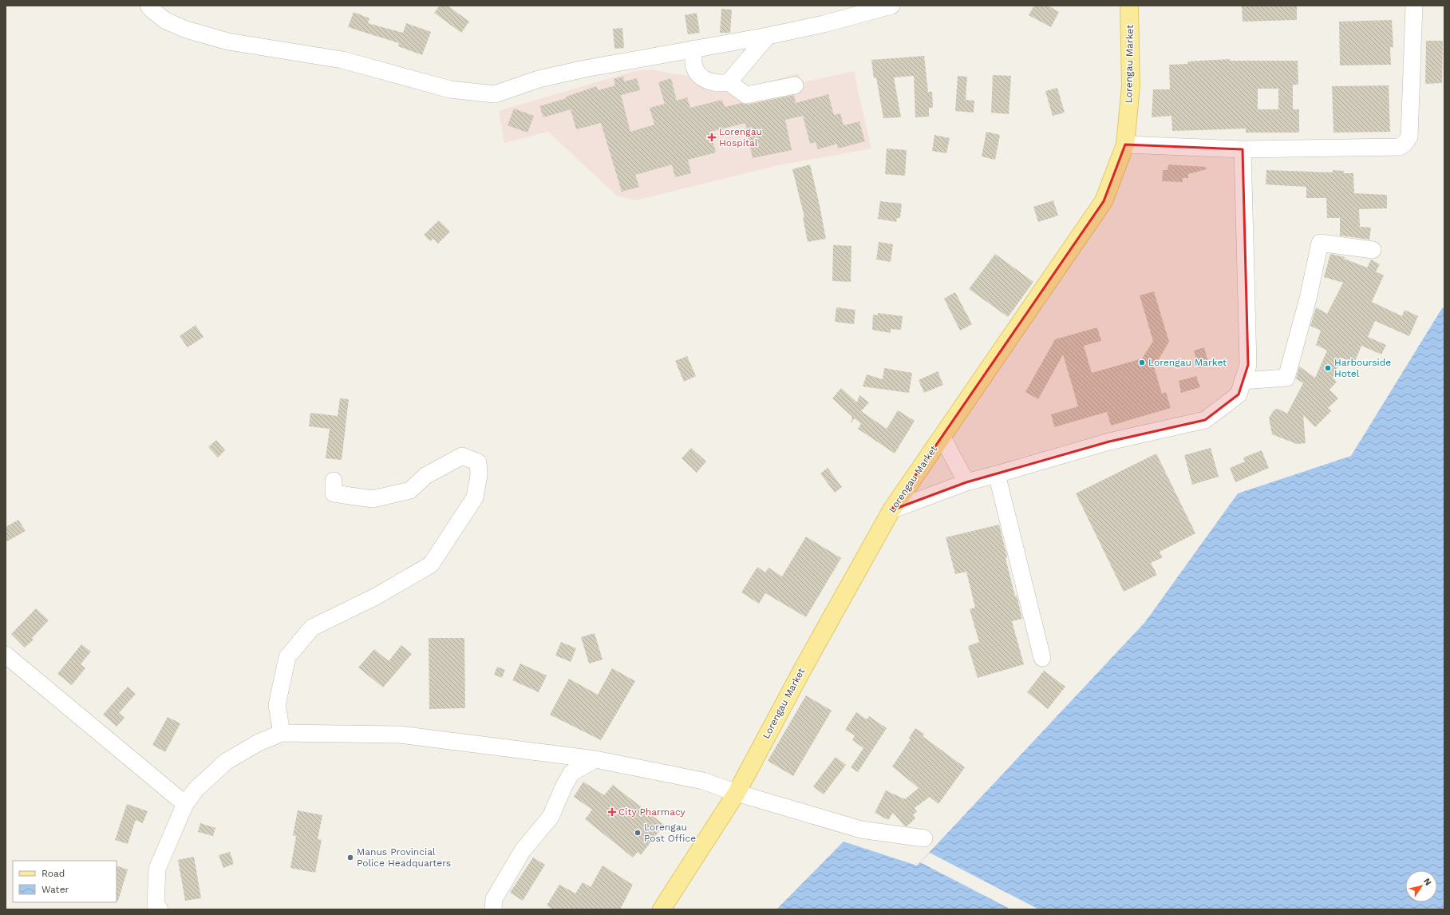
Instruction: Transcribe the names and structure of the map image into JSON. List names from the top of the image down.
{
  "streets": {
    "main road": ["Lorengau Market"]
  },
  "places": {
    "health": ["Lorengau Hospital", "City Pharmacy"],
    "other": [
      "Lorengau Market",
      "Harbourside Hotel",
      "Lorengau Post Office",
      "Manus Provincial Police Headquarters"
    ]
  },
  "legend": ["Road", "Water"],
  "north": "top right"
}
